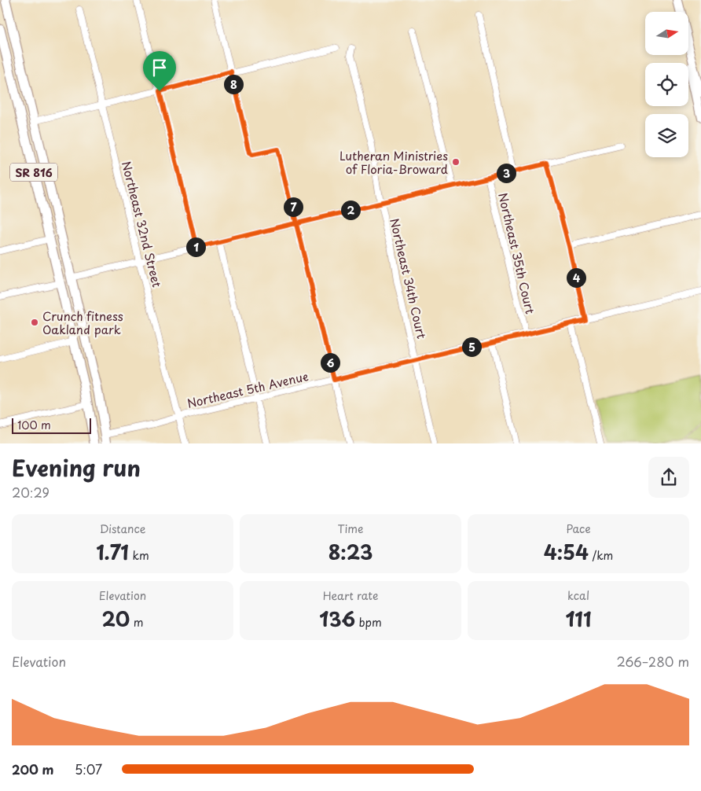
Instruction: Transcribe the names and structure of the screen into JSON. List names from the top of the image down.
{
  "streets": {
    "main road": ["SR 816"],
    "street": [
      "Northeast 32nd Street",
      "Northeast 35th Court",
      "Northeast 34th Court",
      "Northeast 5th Avenue"
    ]
  },
  "crossings": [
    ["SR 816", "Northeast 5th Avenue"],
    ["Northeast 32nd Street", "Northeast 5th Avenue"],
    ["Northeast 35th Court", "Northeast 5th Avenue"],
    ["Northeast 34th Court", "Northeast 5th Avenue"]
  ],
  "places": ["Lutheran Ministries of Floria-Broward", "Crunch fitness Oakland park"],
  "scale_bar": "100 m",
  "north": "right",
  "page": {
    "pins": [
      "8",
      "3",
      "7",
      "2",
      "1",
      "4",
      "5",
      "6"
    ],
    "scale": "100 m",
    "heading": ["Evening run", "20:29"],
    "stats": [
      ["Distance", "1.71 km"],
      ["Time", "8:23"],
      ["Pace", "4:54 /km"],
      ["Elevation", "20 m"],
      ["Heart rate", "136 bpm"],
      ["kcal", "111"]
    ],
    "chart": ["Elevation", "266–280 m"],
    "list": [
      {
        "name": "200 m",
        "note": "5:07"
      }
    ]
  }
}
